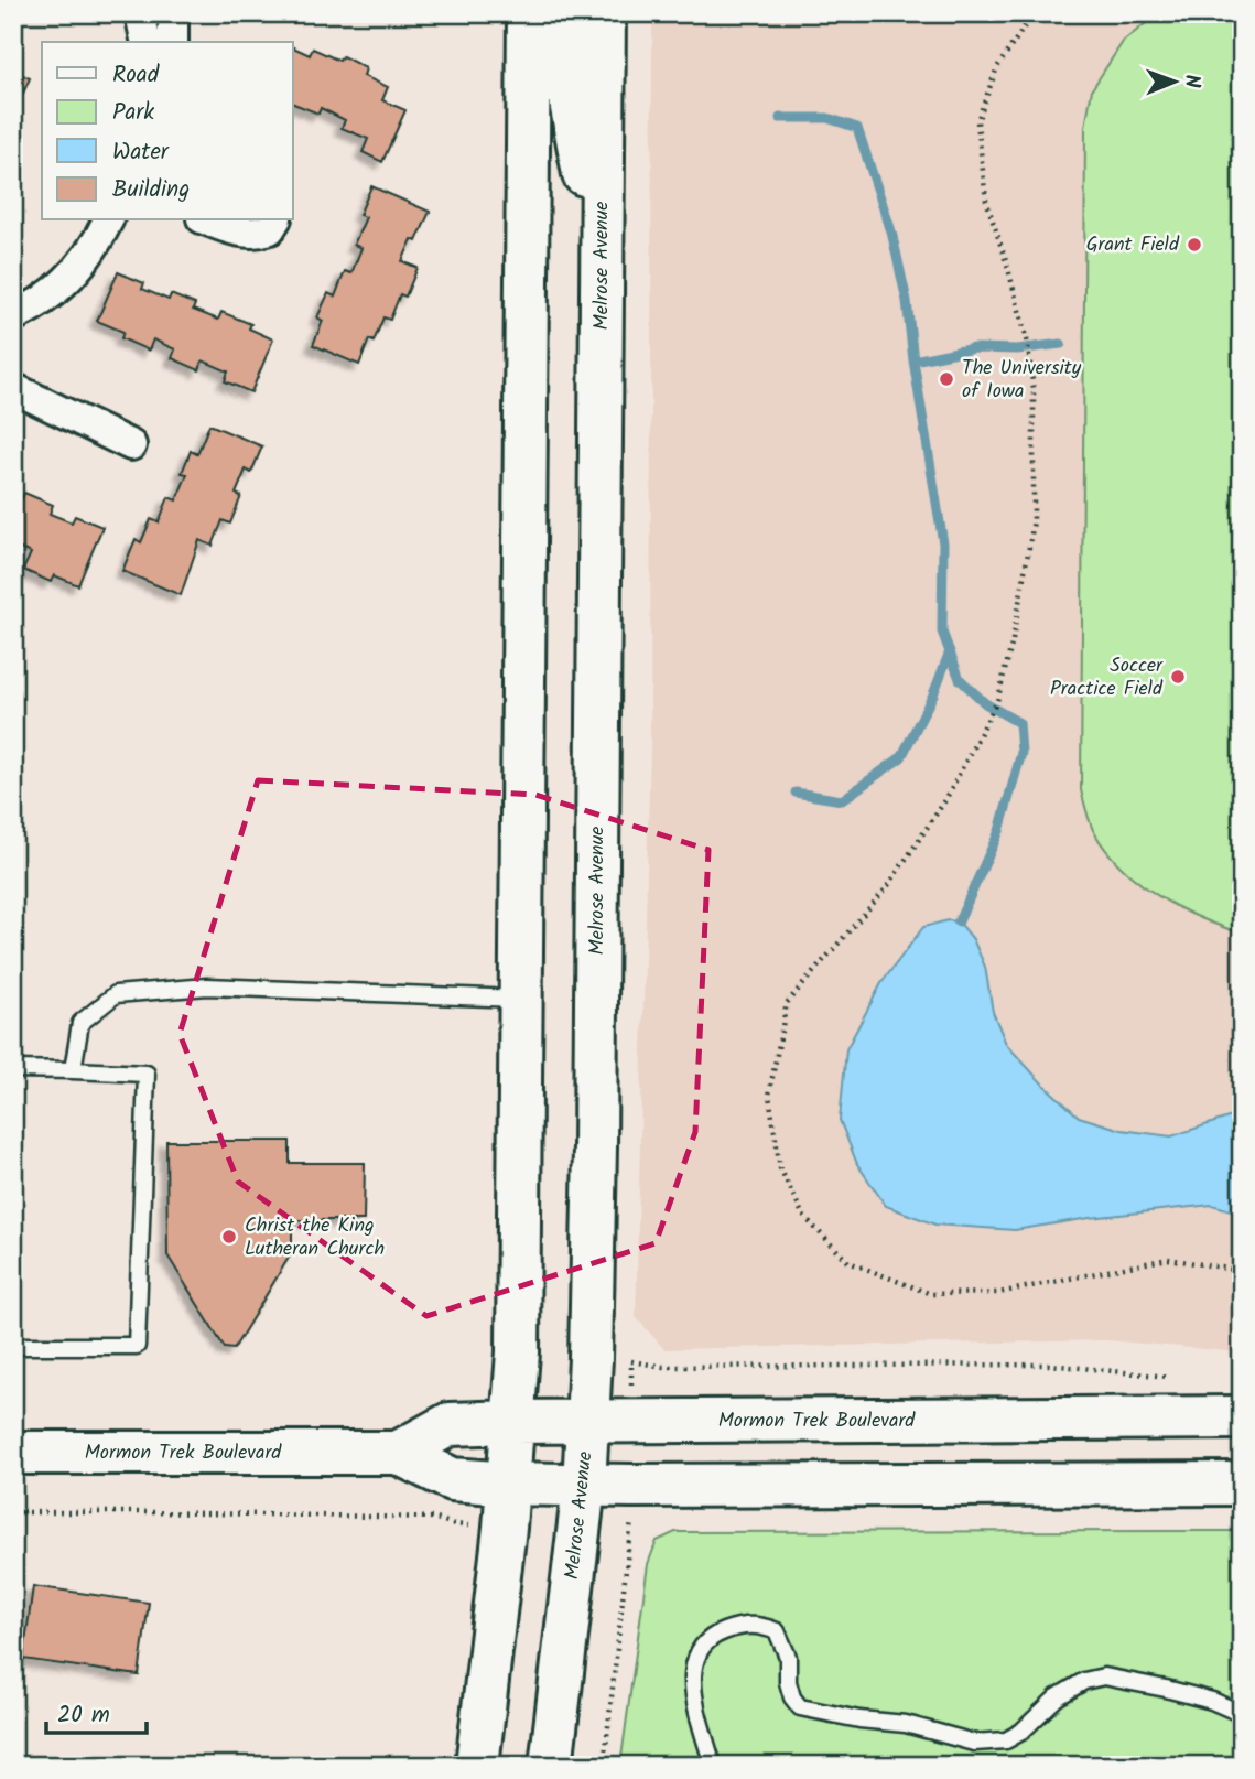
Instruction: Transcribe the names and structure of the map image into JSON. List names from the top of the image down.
{
  "streets": {
    "main road": ["Melrose Avenue", "Mormon Trek Boulevard"]
  },
  "crossings": [
    ["Melrose Avenue", "Mormon Trek Boulevard"]
  ],
  "places": [
    "Grant Field",
    "The University of Iowa",
    "Soccer Practice Field",
    "Christ the King Lutheran Church"
  ],
  "legend": [
    "Road",
    "Park",
    "Water",
    "Building"
  ],
  "scale_bar": "20 m",
  "north": "right"
}
